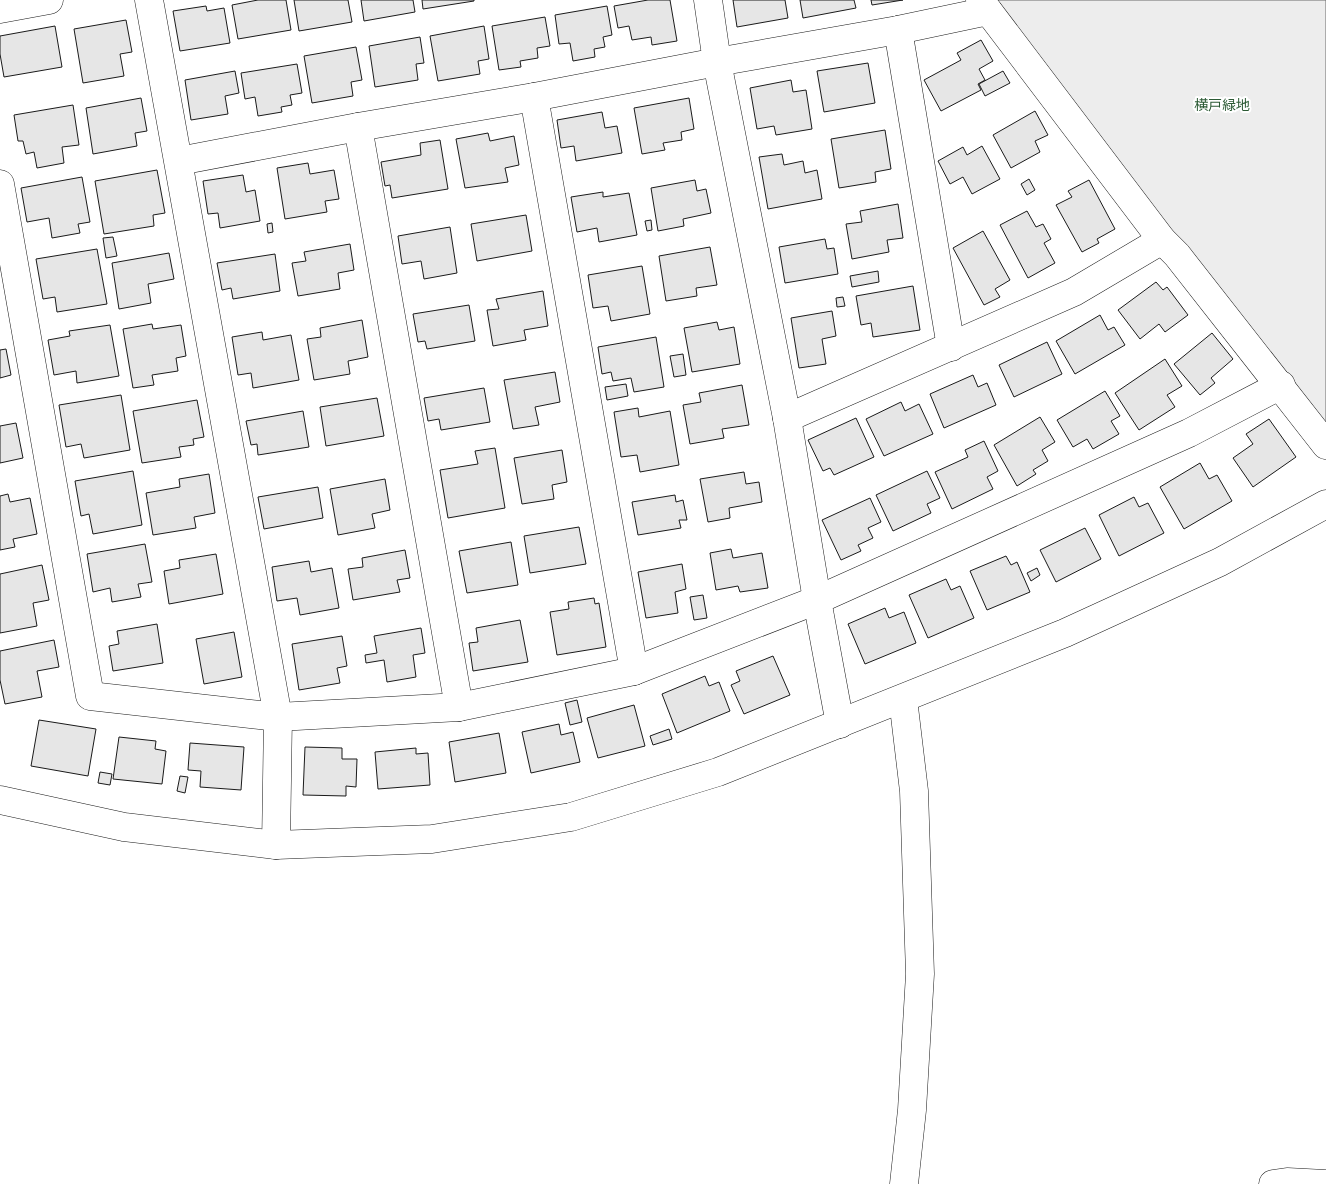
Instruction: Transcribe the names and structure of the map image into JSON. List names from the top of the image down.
{
  "parks": ["横戸緑地"]
}
